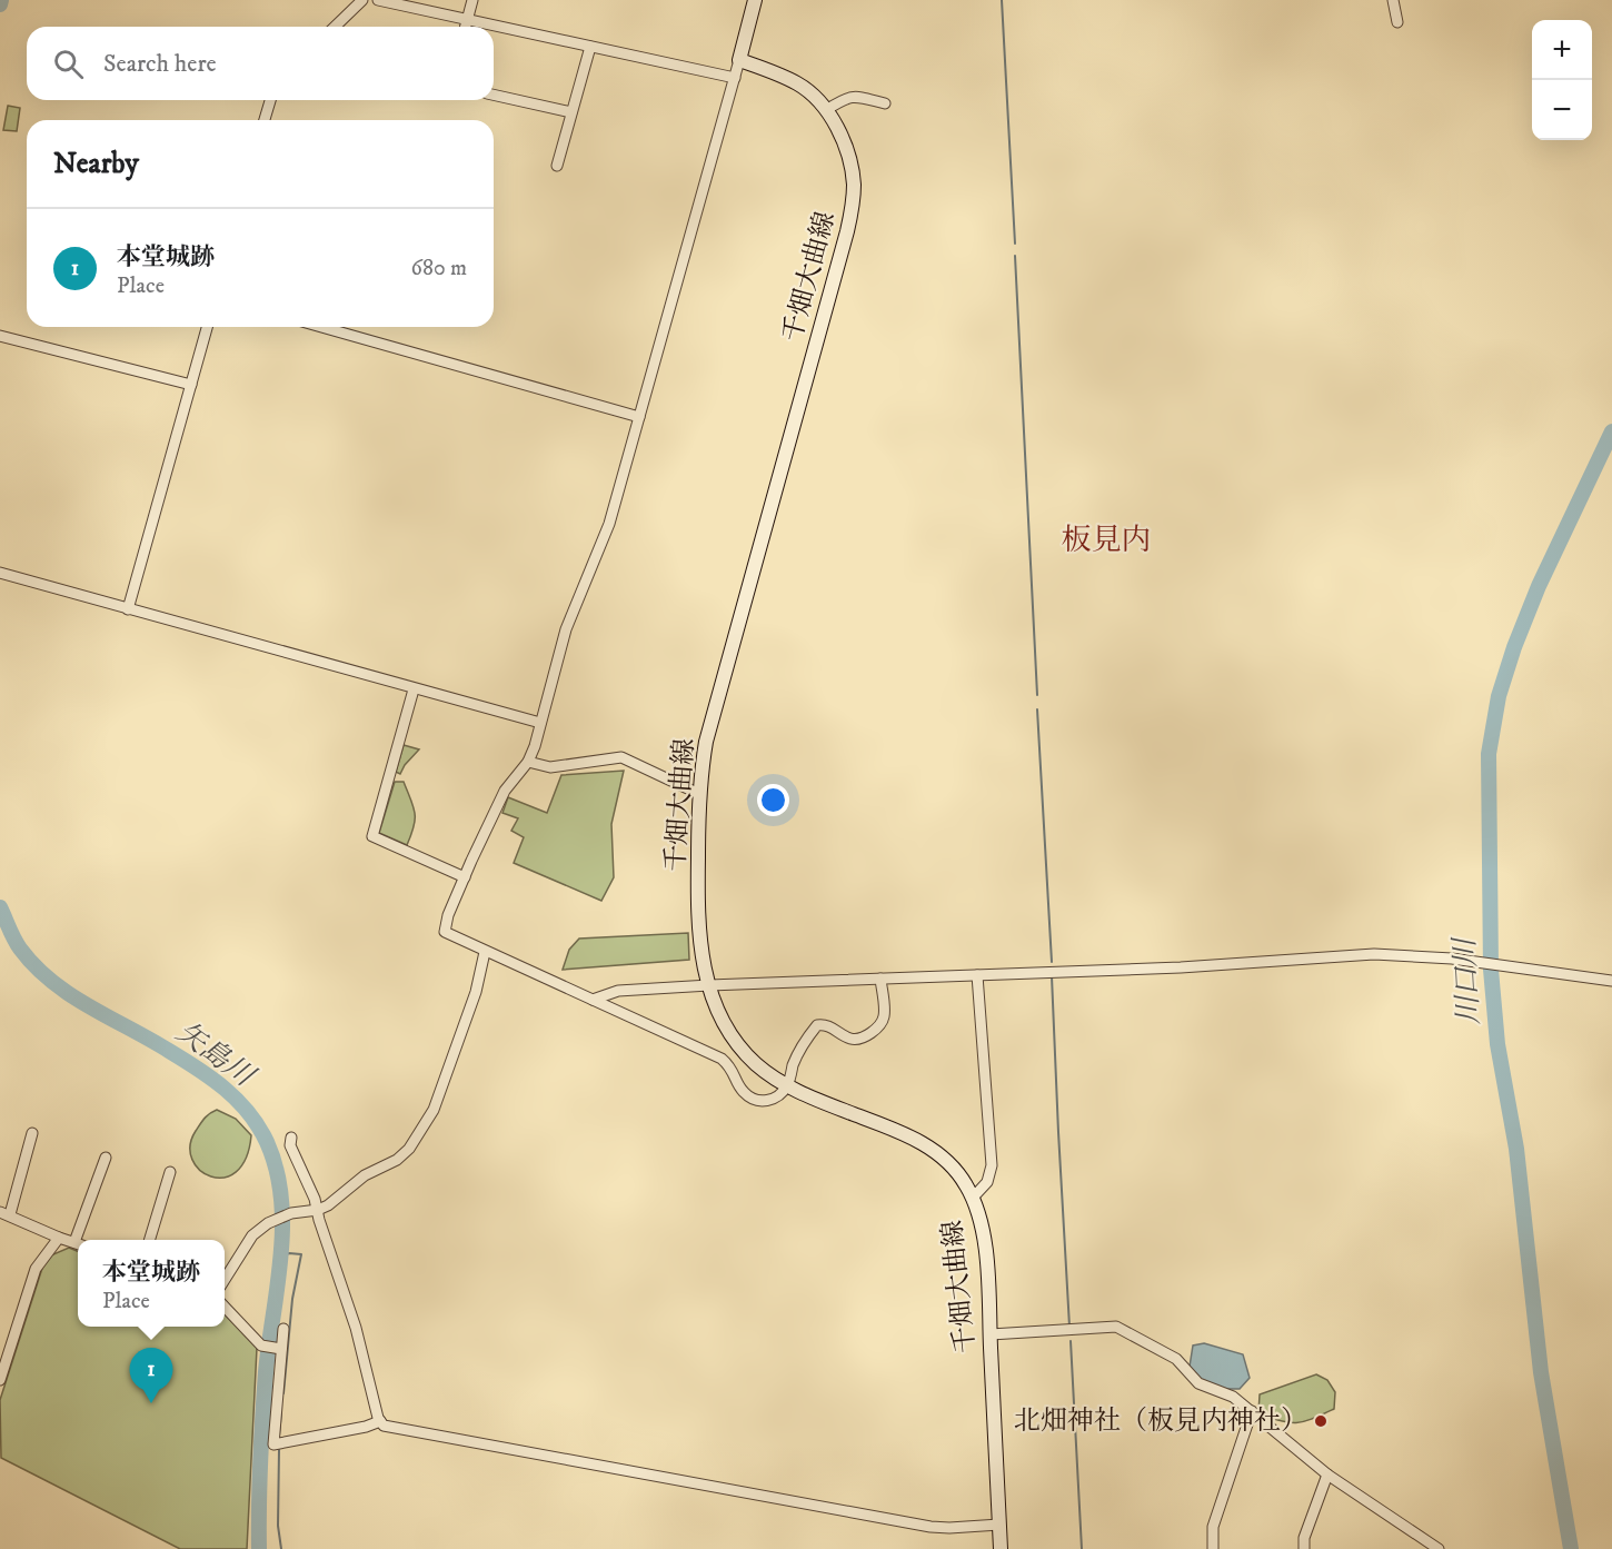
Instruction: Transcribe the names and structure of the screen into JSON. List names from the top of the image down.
{
  "streets": {
    "main road": ["千畑大曲線"]
  },
  "districts": ["板見内"],
  "water": ["川口川", "矢島川"],
  "places": ["北畑神社（板見内神社）"],
  "page": {
    "map_buttons": ["+", "−"],
    "search": "Search here",
    "heading": "Nearby",
    "list": [
      {
        "mark": "1",
        "name": "本堂城跡",
        "note": "Place",
        "value": "680 m"
      }
    ],
    "popup": ["本堂城跡", "Place"],
    "pins": "1"
  }
}
